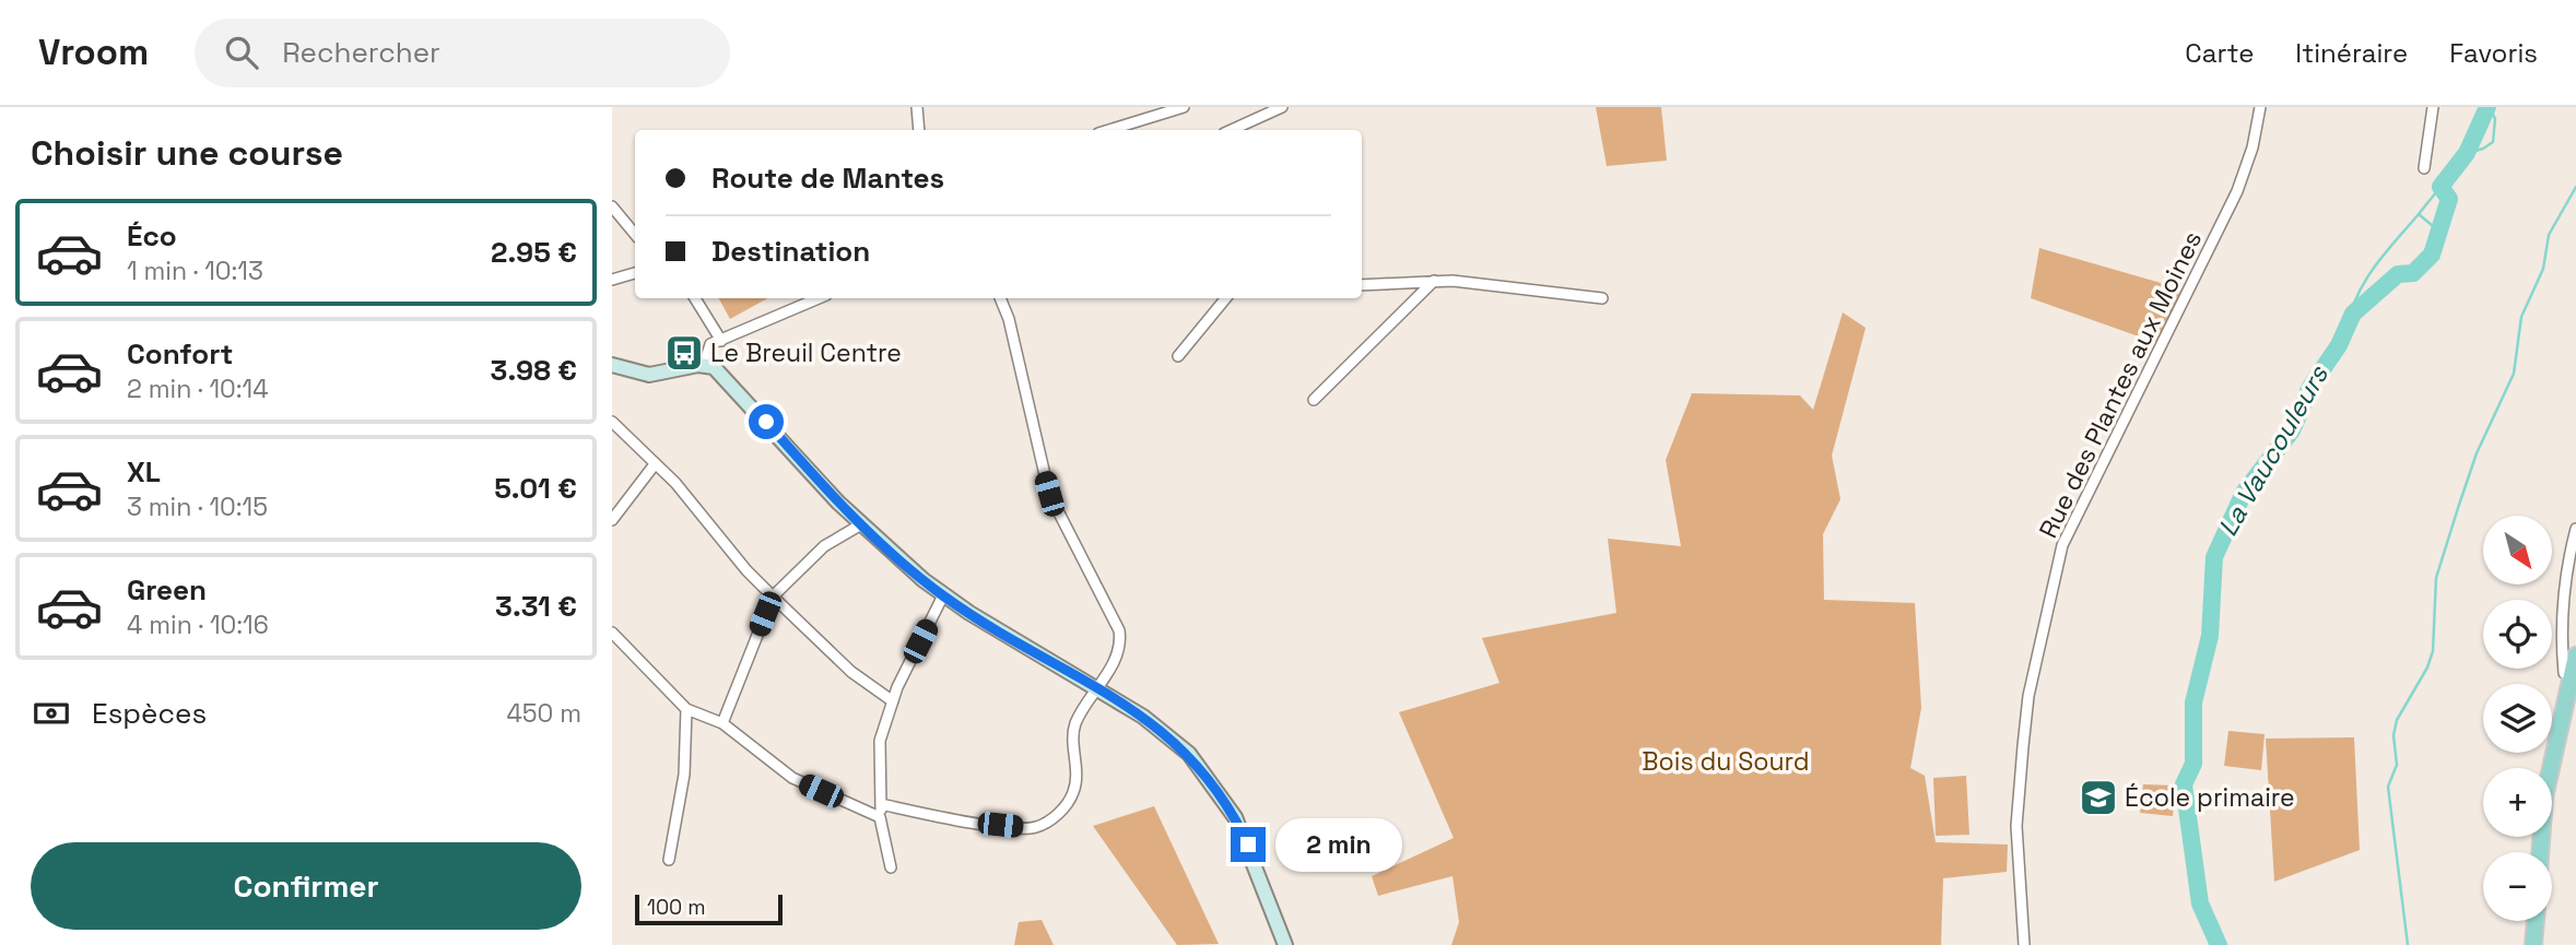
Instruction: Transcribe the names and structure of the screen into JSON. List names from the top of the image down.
{
  "streets": {
    "street": ["Rue des Plantes aux Moines"]
  },
  "water": ["La Vaucouleurs"],
  "parks": ["Bois du Sourd"],
  "places": {
    "bus stop": ["Le Breuil Centre"],
    "school or university": ["École primaire"]
  },
  "scale_bar": "100 m",
  "north": "bottom right",
  "page": {
    "header": "Vroom",
    "search": "Rechercher",
    "nav": ["Carte", "Itinéraire", "Favoris"],
    "heading": "Choisir une course",
    "banner": ["Route de Mantes", "Destination"],
    "list": [
      {
        "name": "Éco",
        "note": "1 min · 10:13",
        "value": "2.95 €"
      },
      {
        "name": "Confort",
        "note": "2 min · 10:14",
        "value": "3.98 €"
      },
      {
        "name": "XL",
        "note": "3 min · 10:15",
        "value": "5.01 €"
      },
      {
        "name": "Green",
        "note": "4 min · 10:16",
        "value": "3.31 €"
      }
    ],
    "map_buttons": ["+", "−"],
    "pay": ["Espèces", "450 m"],
    "bubble": "2 min",
    "buttons": "Confirmer",
    "scale": "100 m"
  }
}
